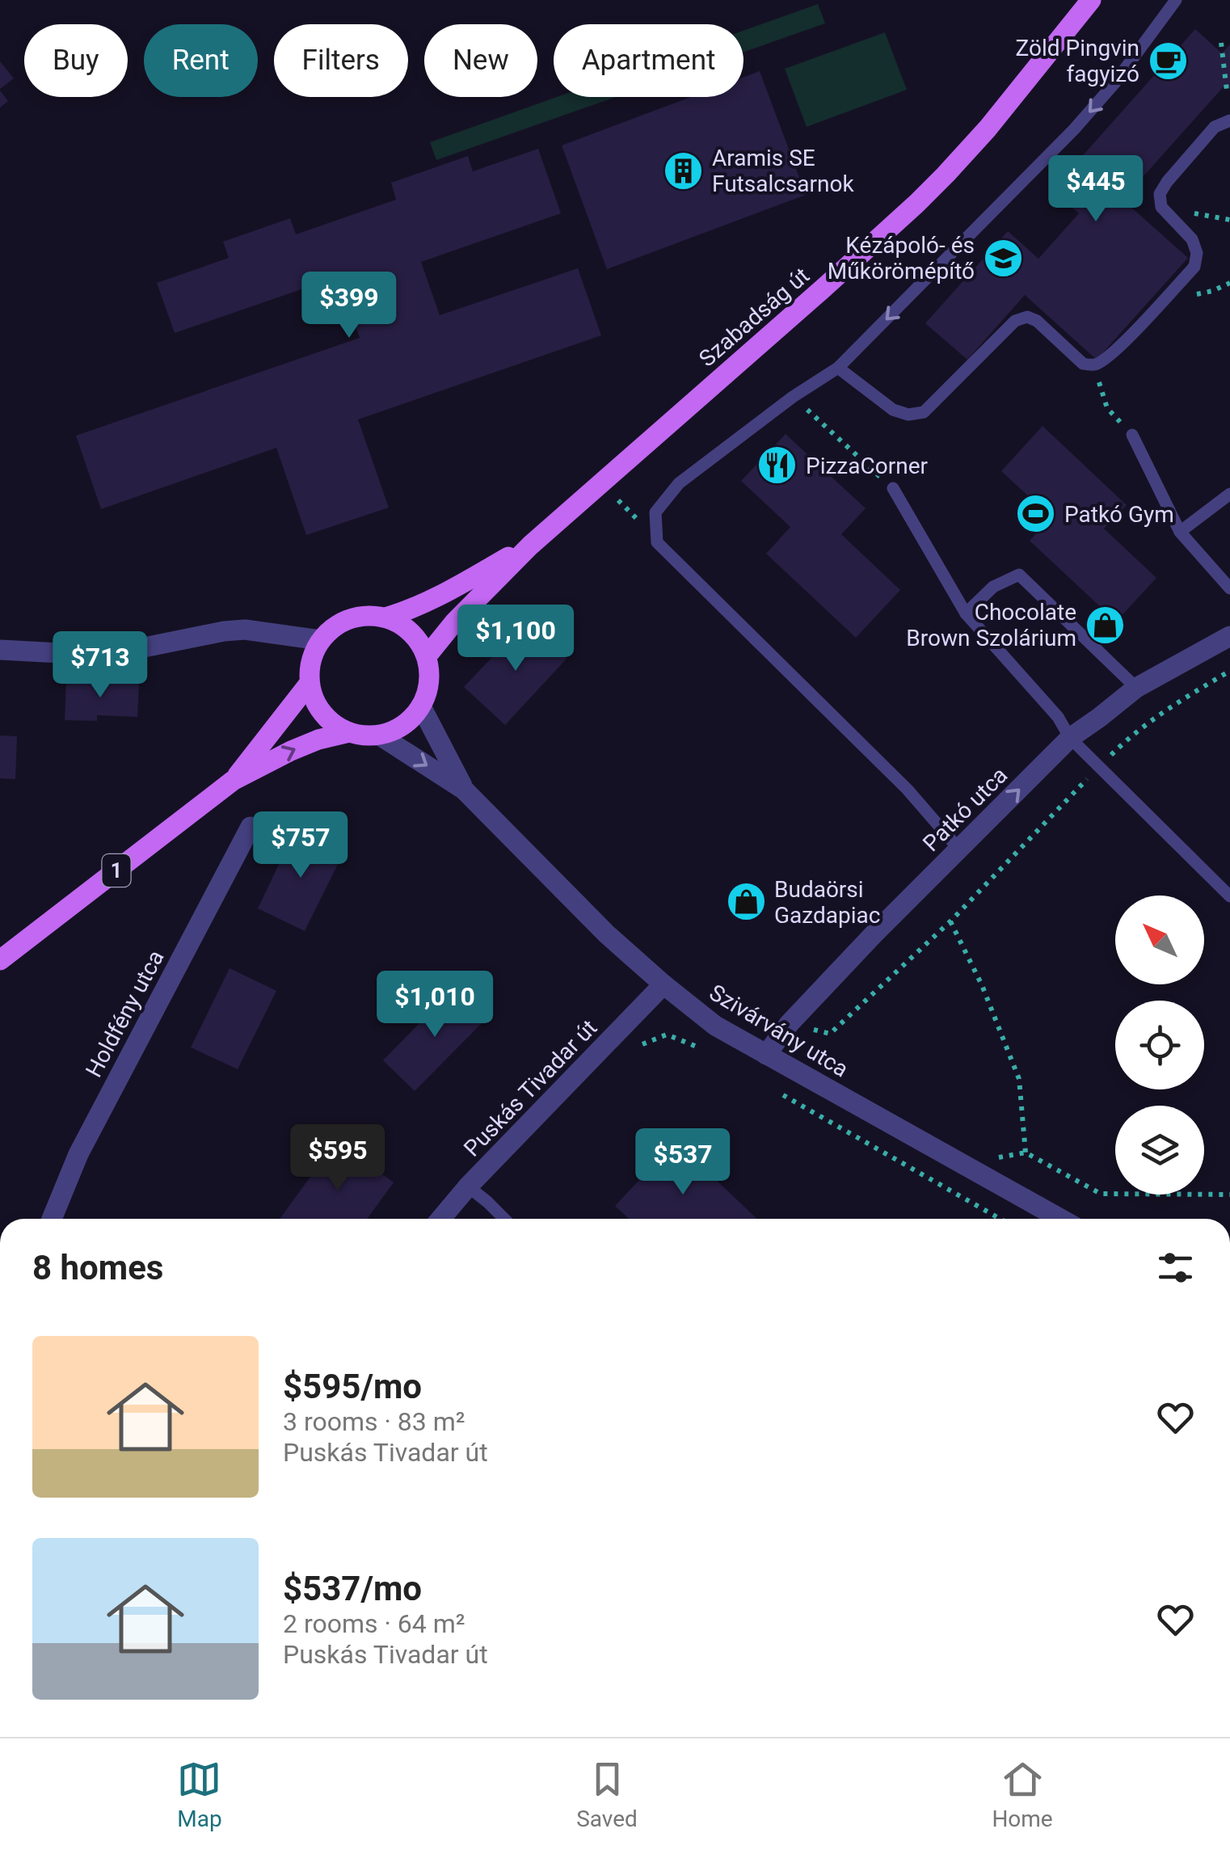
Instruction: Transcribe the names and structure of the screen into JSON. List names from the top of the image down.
{
  "streets": {
    "main road": ["Szabadság út", "1"],
    "street": [
      "Patkó utca",
      "Holdfény utca",
      "Szivárvány utca",
      "Puskás Tivadar út"
    ]
  },
  "crossings": [
    ["Szabadság út", "1"],
    ["Szabadság út", "Szivárvány utca"],
    ["Patkó utca", "Szivárvány utca"],
    ["1", "Szivárvány utca"],
    ["Szivárvány utca", "Puskás Tivadar út"]
  ],
  "places": {
    "cafe": ["Zöld Pingvin fagyizó"],
    "building": ["Aramis SE Futsalcsarnok"],
    "school or university": ["Kézápoló- és Műkörömépítő"],
    "restaurant": ["PizzaCorner"],
    "sports": ["Patkó Gym"],
    "shop": ["Chocolate Brown Szolárium", "Budaörsi Gazdapiac"]
  },
  "north": "top left",
  "page": {
    "chip": [
      "Buy",
      "Rent",
      "Filters",
      "New",
      "Apartment"
    ],
    "price": [
      "$445",
      "$399",
      "$1,100",
      "$713",
      "$757",
      "$1,010",
      "$595",
      "$537"
    ],
    "heading": "8 homes",
    "list": [
      {
        "name": "$595/mo",
        "note": "3 rooms · 83 m² · Puskás Tivadar út"
      },
      {
        "name": "$537/mo",
        "note": "2 rooms · 64 m² · Puskás Tivadar út"
      }
    ],
    "tabs": ["Map", "Saved", "Home"]
  }
}
